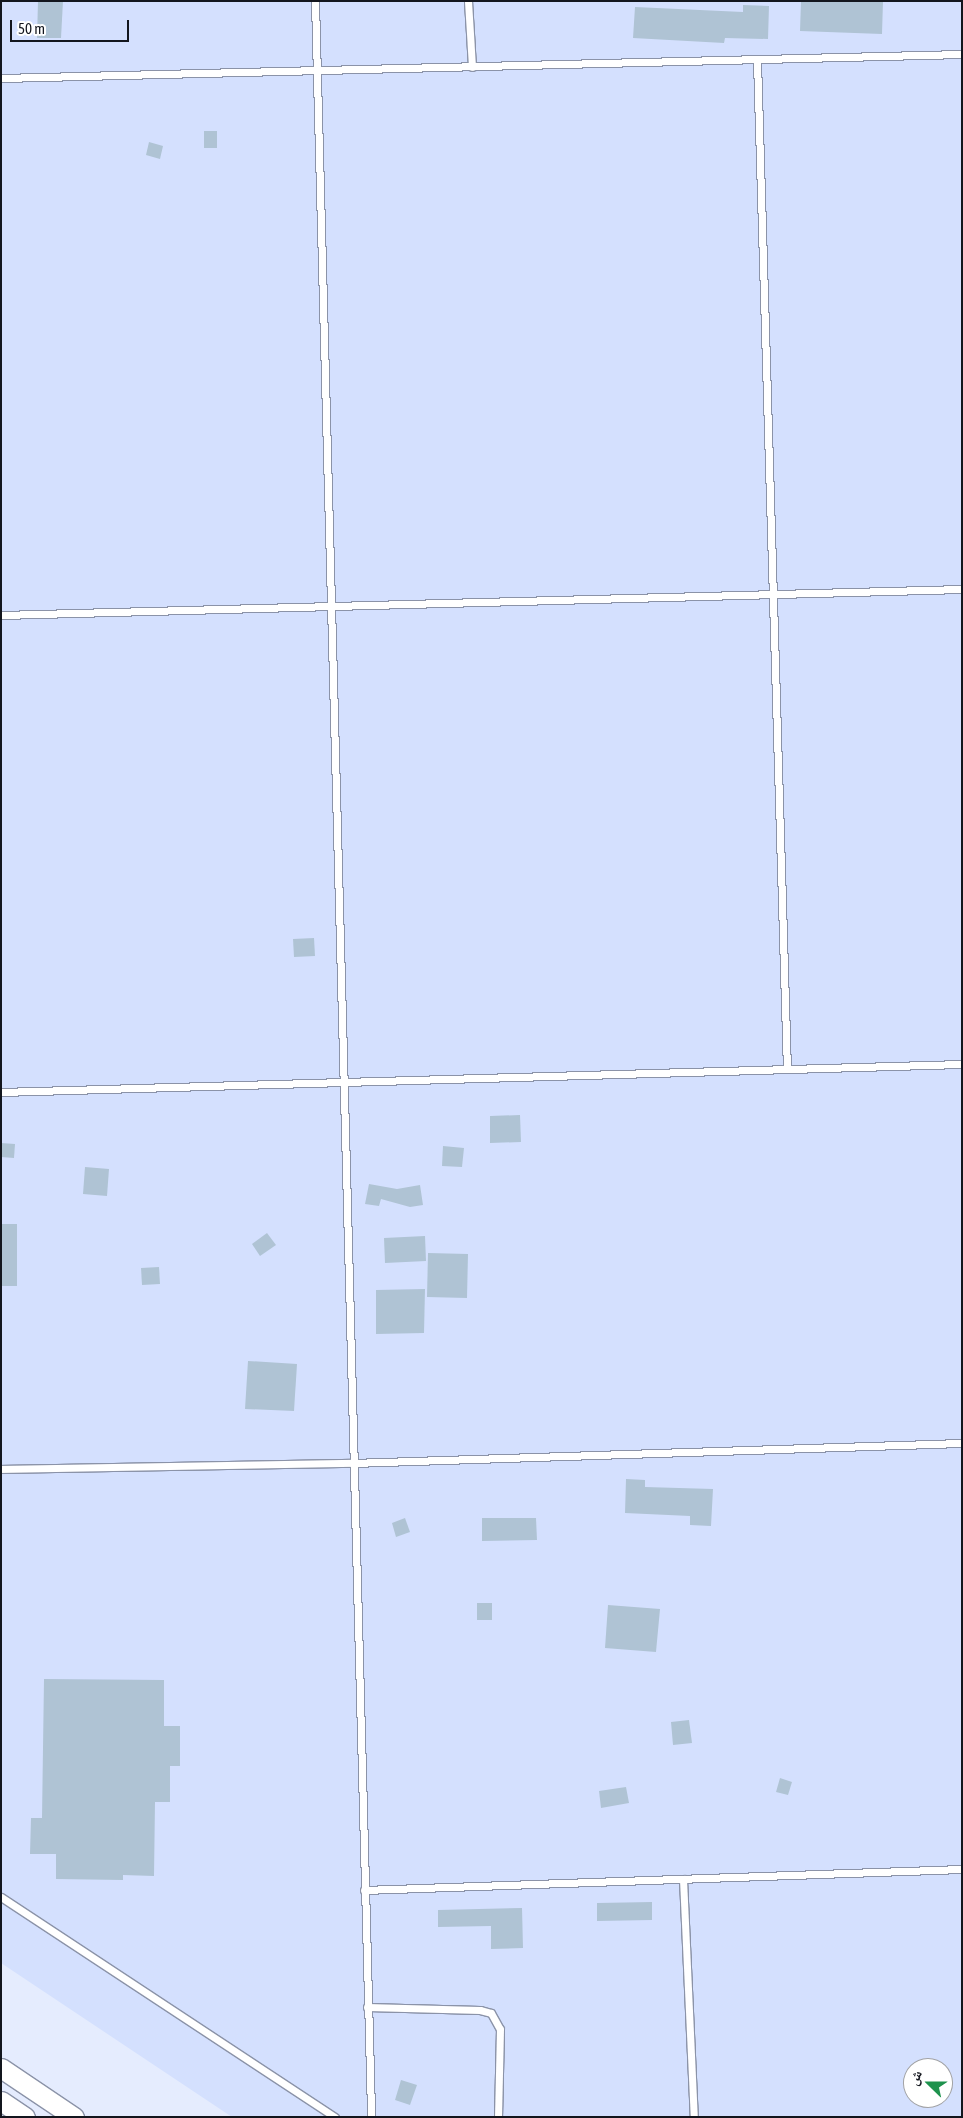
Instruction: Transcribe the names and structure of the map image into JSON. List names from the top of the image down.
{
  "scale_bar": "50 m",
  "north": "left"
}
